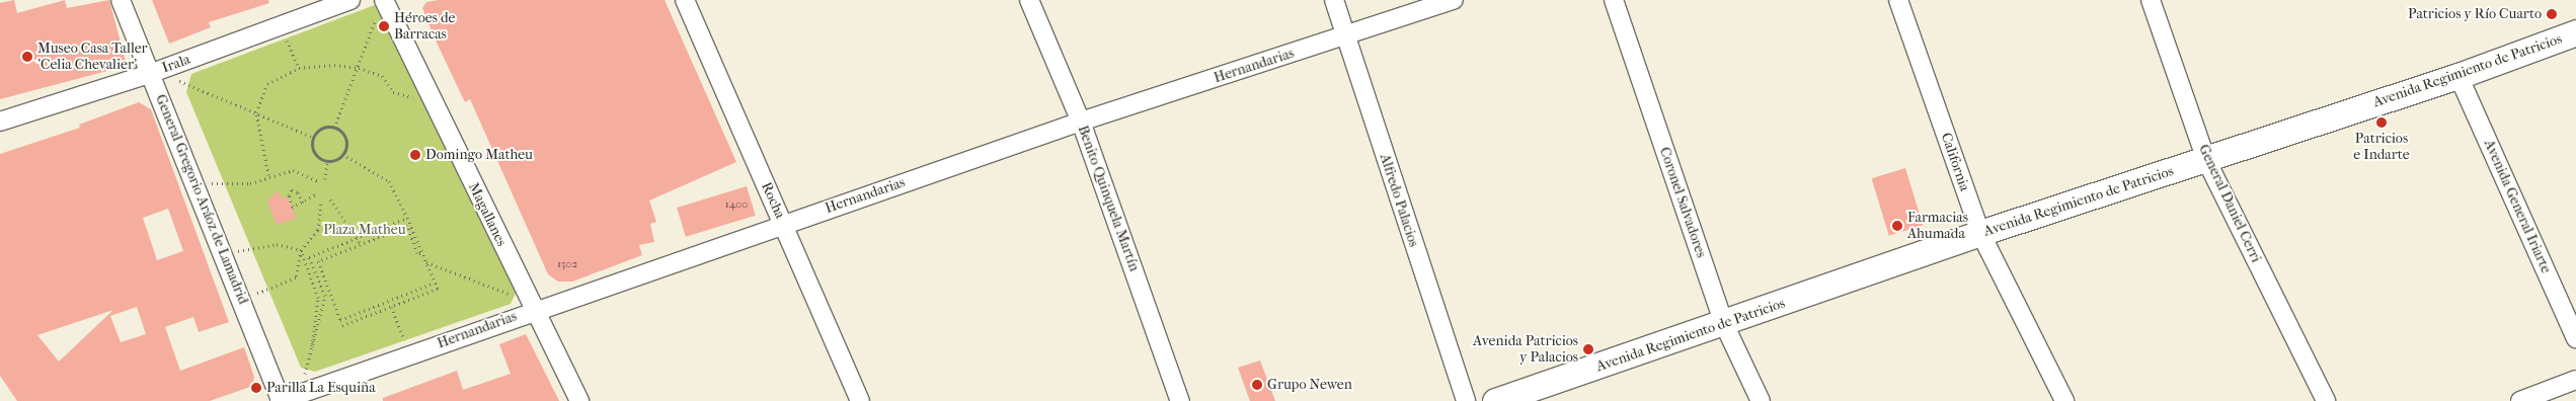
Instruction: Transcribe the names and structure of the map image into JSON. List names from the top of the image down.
{
  "streets": {
    "main road": ["Avenida Regimiento de Patricios"],
    "street": [
      "Irala",
      "Hernandarias",
      "California",
      "Benito Quinquela Martín",
      "General Gregorio Aráoz de Lamadrid",
      "Rocha",
      "Alfredo Palacios",
      "Coronel Salvadores",
      "General Daniel Cerri",
      "Avenida General Iriarte",
      "Magallanes"
    ]
  },
  "crossings": [
    ["Irala", "General Gregorio Aráoz de Lamadrid"],
    ["Hernandarias", "Benito Quinquela Martín"],
    ["Hernandarias", "General Gregorio Aráoz de Lamadrid"],
    ["Hernandarias", "Rocha"],
    ["Hernandarias", "Alfredo Palacios"],
    ["Hernandarias", "Magallanes"],
    ["Avenida Regimiento de Patricios", "California"],
    ["Avenida Regimiento de Patricios", "Coronel Salvadores"],
    ["Avenida Regimiento de Patricios", "General Daniel Cerri"],
    ["Avenida Regimiento de Patricios", "Avenida General Iriarte"]
  ],
  "parks": ["Plaza Matheu"],
  "places": [
    "Patricios y Río Cuarto",
    "Héroes de Barracas",
    "Museo Casa Taller 'Celia Chevalier'",
    "Patricios e Indarte",
    "Domingo Matheu",
    "Farmacias Ahumada",
    "Avenida Patricios y Palacios",
    "Grupo Newen",
    "Parilla La Esquiña"
  ],
  "house_numbers": ["1400", "1302"]
}
